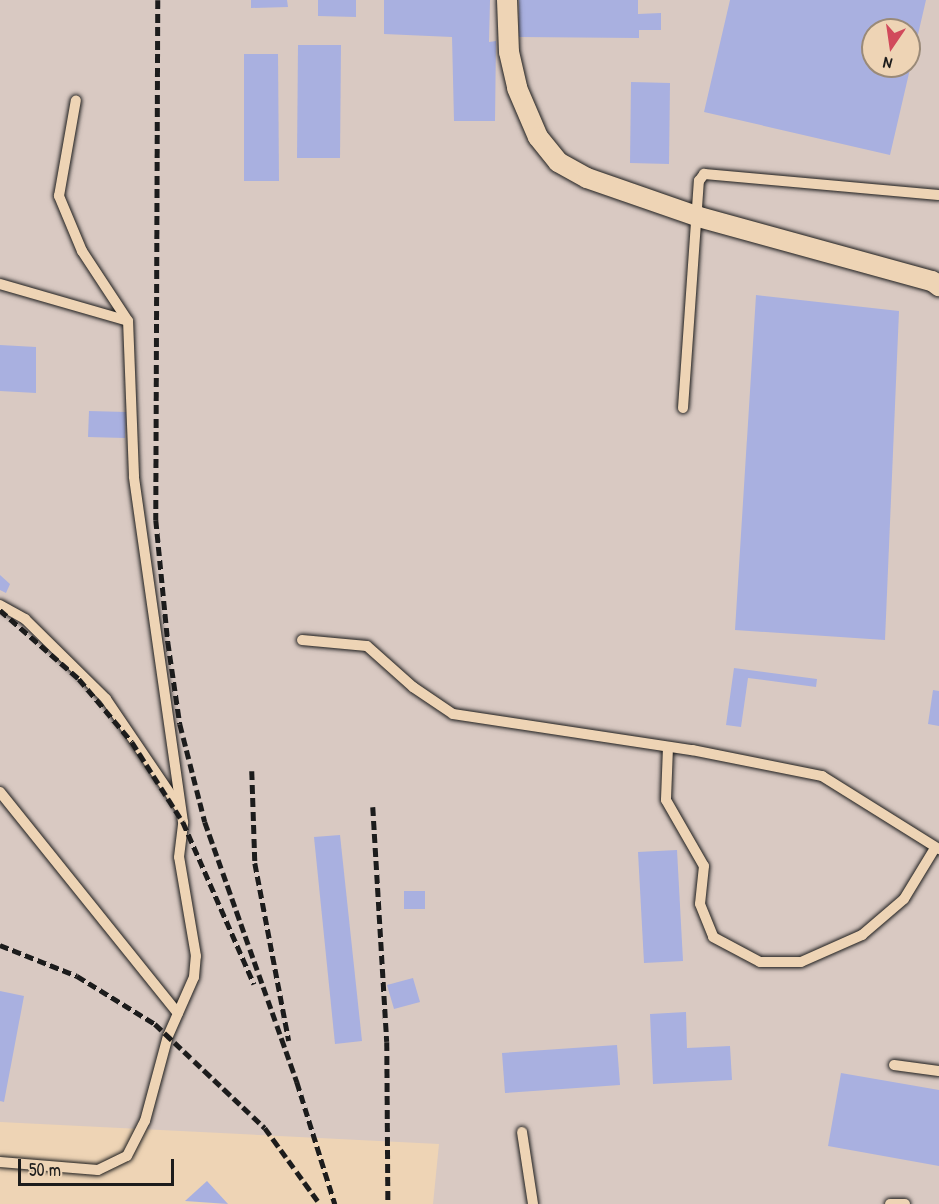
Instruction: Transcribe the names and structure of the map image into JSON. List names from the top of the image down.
{
  "scale_bar": "50 m",
  "north": "bottom"
}
